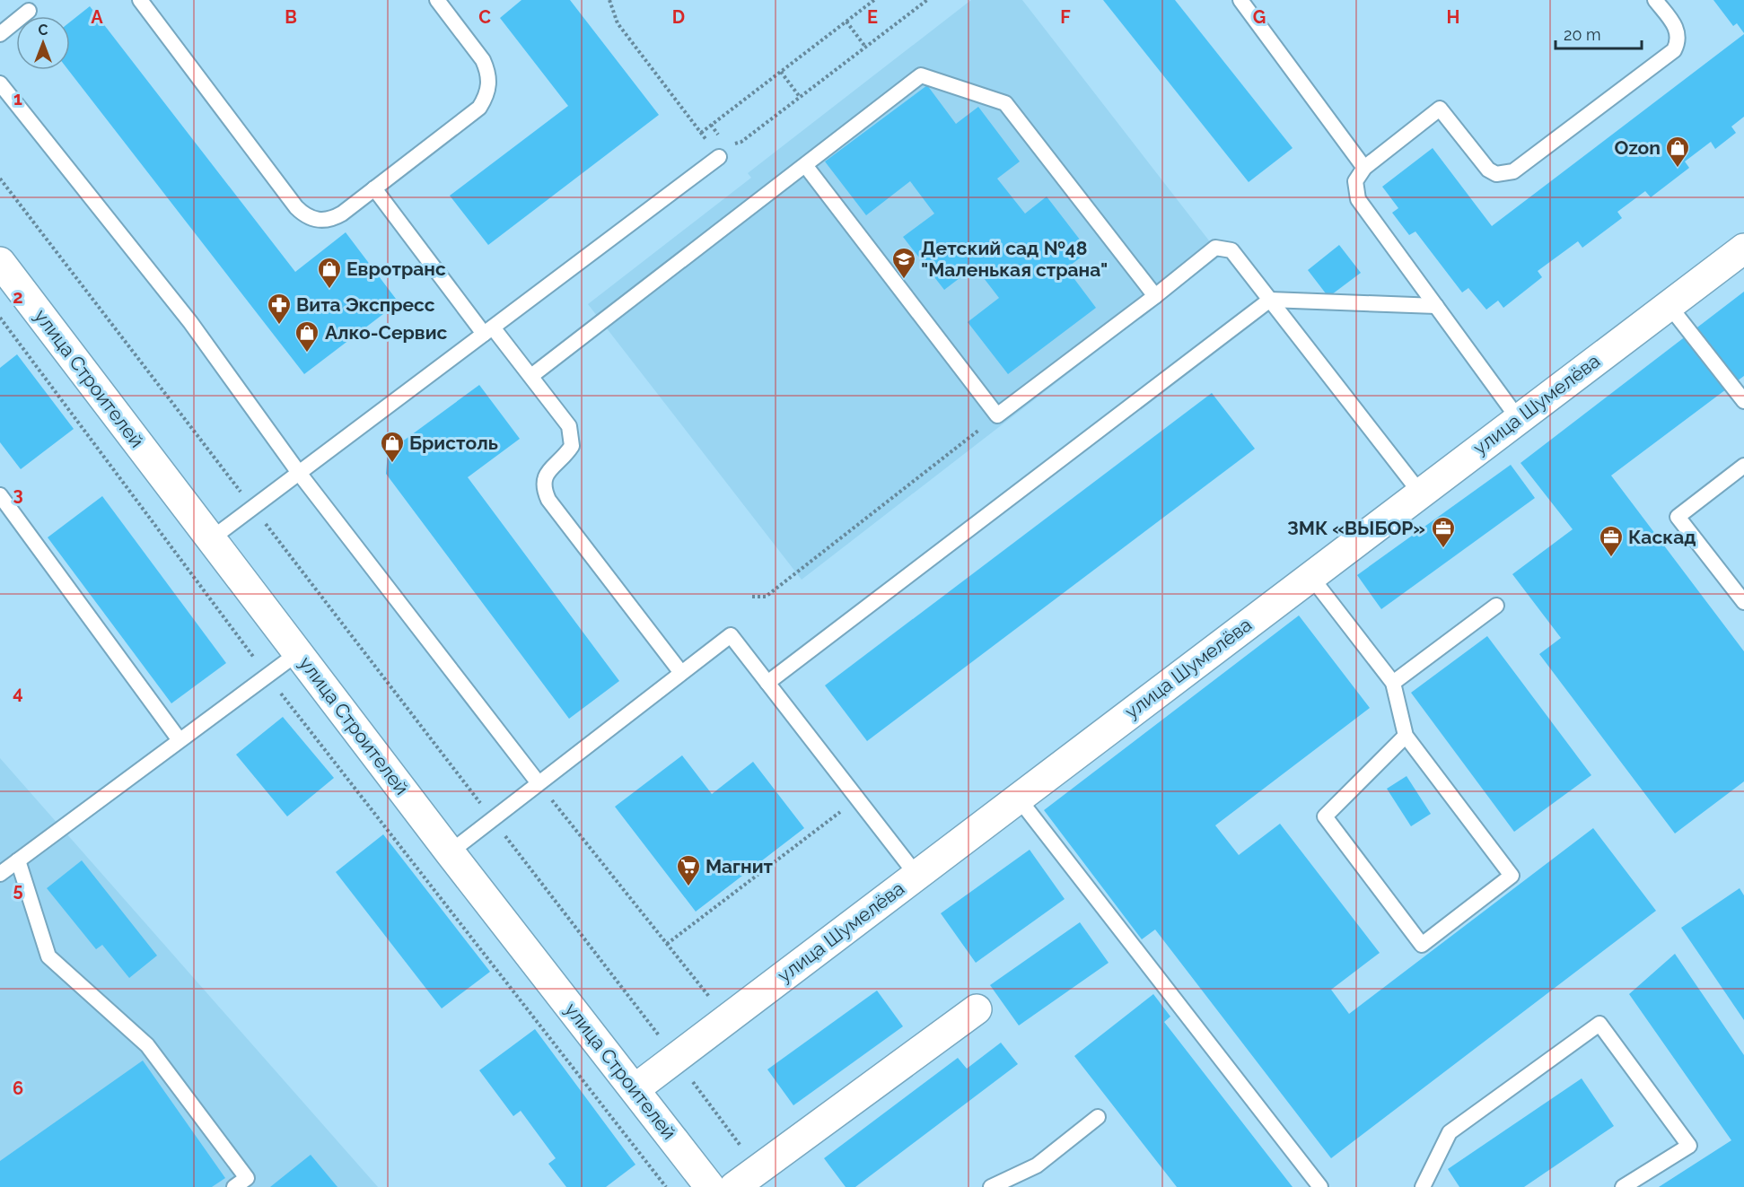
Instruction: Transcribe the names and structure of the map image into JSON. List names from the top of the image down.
{
  "streets": {
    "street": ["улица Строителей", "улица Шумелёва"]
  },
  "crossings": [
    ["улица Строителей", "улица Шумелёва"]
  ],
  "places": {
    "shop": [
      "Ozon",
      "Евротранс",
      "Алко-Сервис",
      "Бристоль"
    ],
    "school or university": ["Детский сад №48 \"Маленькая страна\""],
    "pharmacy": ["Вита Экспресс"],
    "office": ["ЗМК «ВЫБОР»", "Каскад"],
    "supermarket": ["Магнит"]
  },
  "scale_bar": "20 m",
  "north": "top",
  "grid": {
    "columns": [
      "A",
      "B",
      "C",
      "D",
      "E",
      "F",
      "G",
      "H"
    ],
    "rows": [
      "1",
      "2",
      "3",
      "4",
      "5",
      "6"
    ]
  }
}
